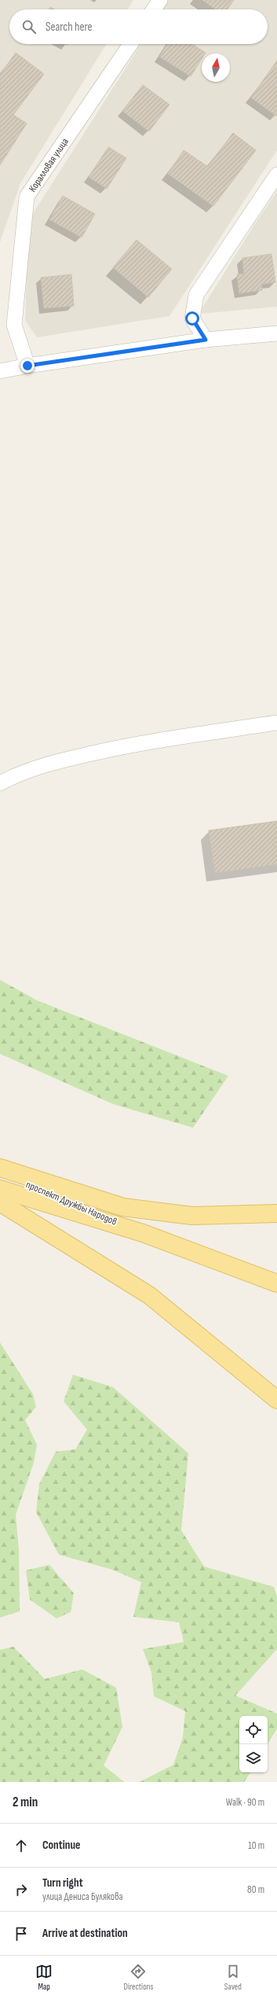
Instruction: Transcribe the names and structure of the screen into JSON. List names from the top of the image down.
{
  "streets": {
    "main road": ["проспект Дружбы Народов"],
    "street": ["Коралловая улица"]
  },
  "north": "top",
  "page": {
    "search": "Search here",
    "heading": ["2 min", "Walk · 90 m"],
    "list": [
      ["Continue", "10 m"],
      ["Turn right", "улица Дениса Булякова", "80 m"],
      "Arrive at destination"
    ],
    "nav": ["Map", "Directions", "Saved"]
  }
}
